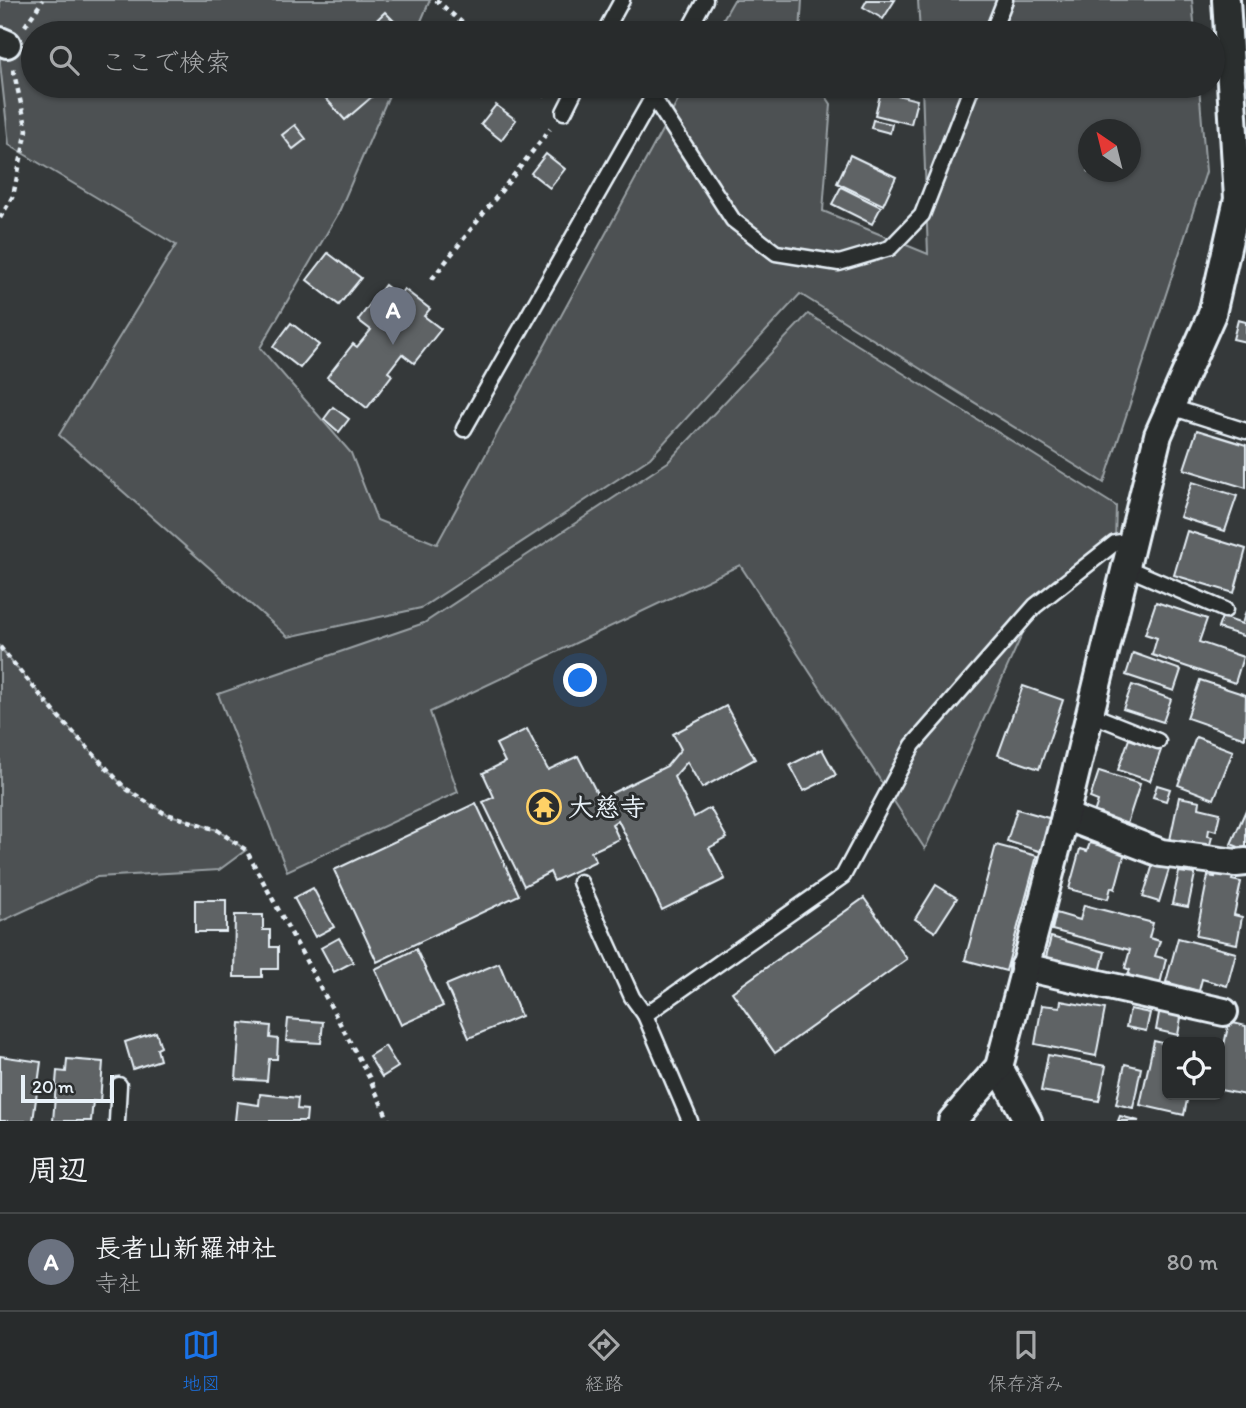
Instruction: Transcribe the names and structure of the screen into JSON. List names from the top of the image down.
{
  "places": {
    "temple": ["大慈寺"]
  },
  "scale_bar": "20 m",
  "north": "top left",
  "page": {
    "search": "ここで検索",
    "pins": "A",
    "scale": "20 m",
    "heading": "周辺",
    "list": [
      {
        "mark": "A",
        "name": "長者山新羅神社",
        "note": "寺社",
        "value": "80 m"
      }
    ],
    "nav": ["地図", "経路", "保存済み"]
  }
}
